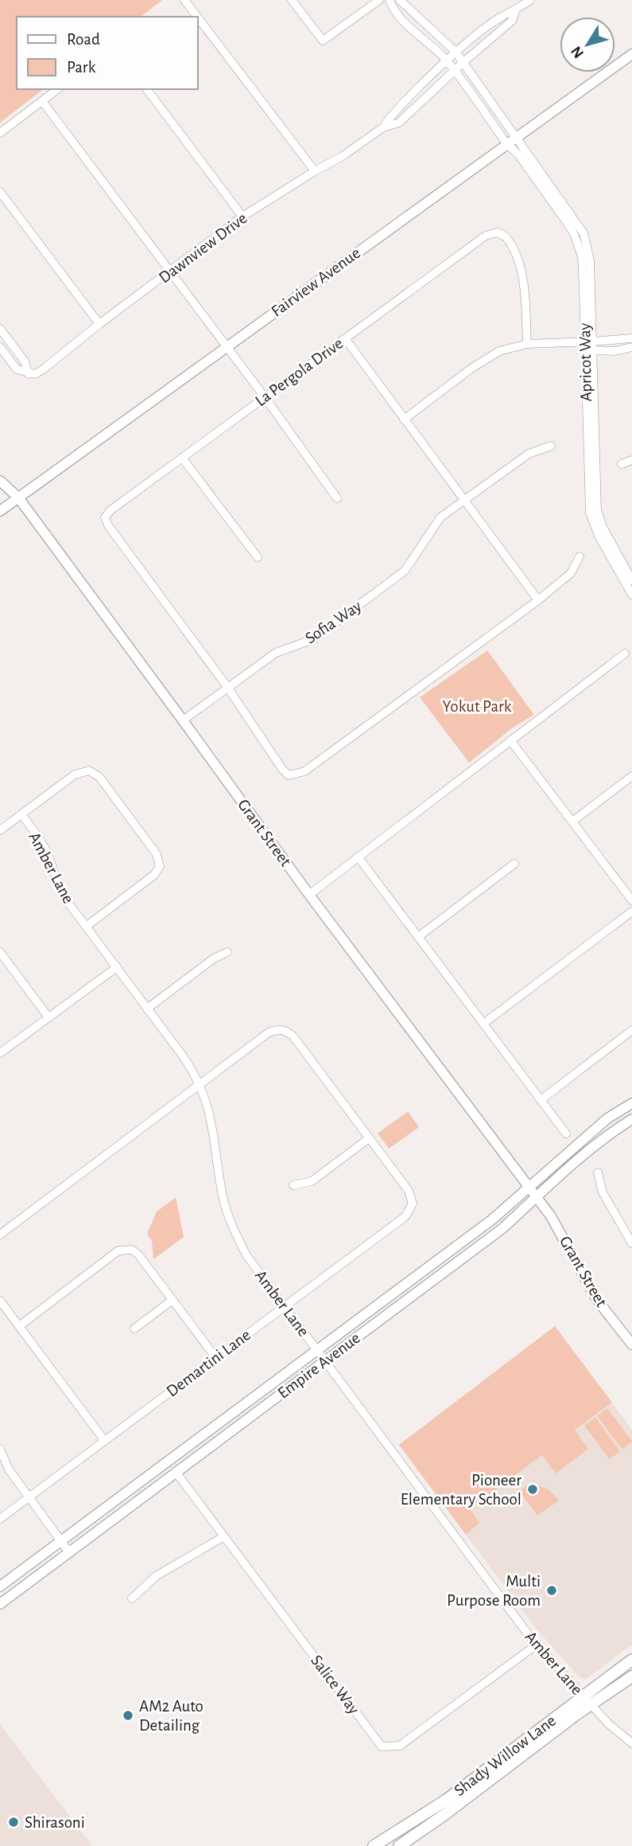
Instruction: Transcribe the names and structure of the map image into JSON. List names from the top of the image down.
{
  "streets": {
    "main road": ["Shady Willow Lane"],
    "street": [
      "Dawnview Drive",
      "Fairview Avenue",
      "Apricot Way",
      "La Pergola Drive",
      "Sofia Way",
      "Grant Street",
      "Amber Lane",
      "Demartini Lane",
      "Empire Avenue",
      "Salice Way"
    ]
  },
  "crossings": [
    ["Dawnview Drive", "Apricot Way"],
    ["Fairview Avenue", "Apricot Way"],
    ["Fairview Avenue", "Grant Street"],
    ["La Pergola Drive", "Sofia Way"],
    ["Sofia Way", "Grant Street"],
    ["Grant Street", "Empire Avenue"],
    ["Amber Lane", "Demartini Lane"],
    ["Amber Lane", "Empire Avenue"],
    ["Amber Lane", "Salice Way"],
    ["Amber Lane", "Shady Willow Lane"],
    ["Empire Avenue", "Salice Way"]
  ],
  "parks": ["Yokut Park"],
  "places": [
    "Pioneer Elementary School",
    "Multi Purpose Room",
    "AM2 Auto Detailing",
    "Shirasoni"
  ],
  "legend": ["Road", "Park"],
  "north": "bottom left"
}
